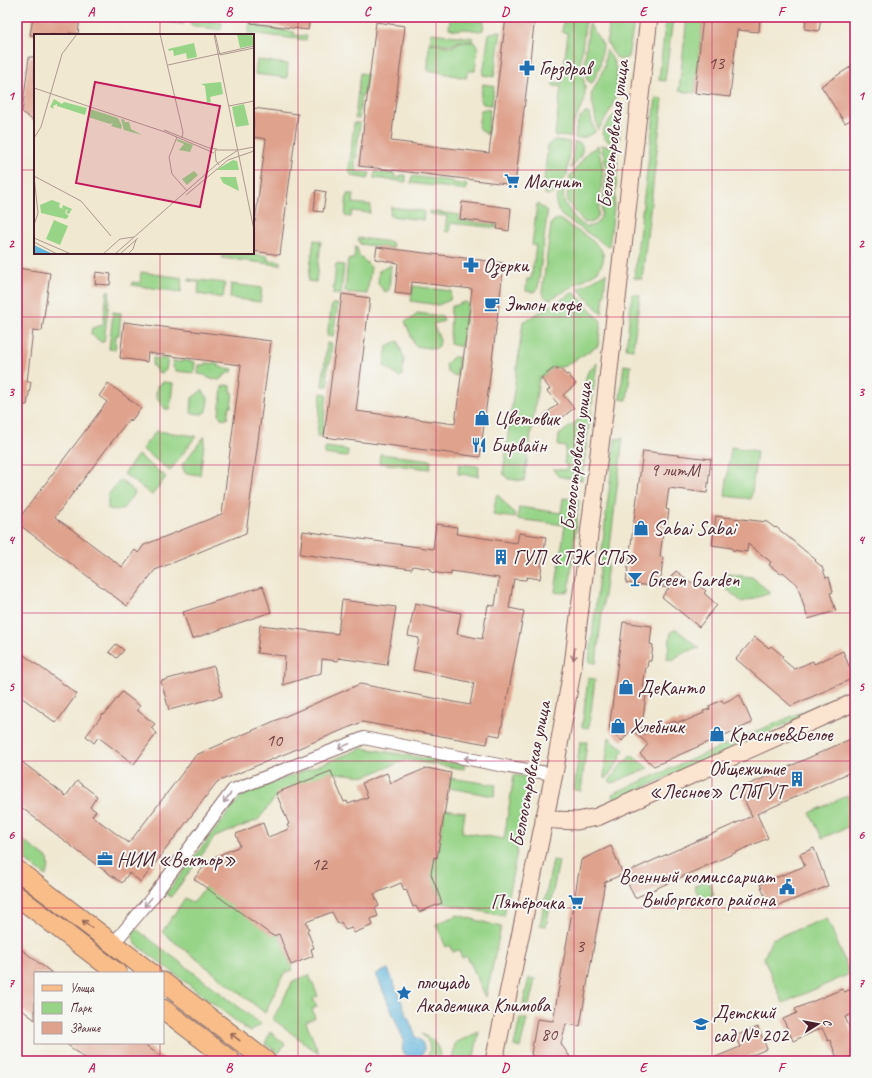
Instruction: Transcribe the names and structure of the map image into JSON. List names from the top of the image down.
{
  "streets": {
    "street": ["Белоостровская улица"]
  },
  "places": {
    "pharmacy": ["Горздрав", "Озерки"],
    "supermarket": ["Магнит", "Пятёрочка"],
    "cafe": ["Этлон кофе"],
    "shop": [
      "Цветовик",
      "Sabai Sabai",
      "ДеКанто",
      "Хлебник",
      "Красное&Белое"
    ],
    "restaurant": ["Бирвайн"],
    "building": ["ГУП «ТЭК СПб»", "Общежитие «Лесное» СПбГУТ"],
    "bar": ["Green Garden"],
    "office": ["НИИ «Вектор»"],
    "public building": ["Военный комиссариат Выборгского района"],
    "place": ["площадь Академика Климова"],
    "school or university": ["Детский сад № 202"]
  },
  "house_numbers": [
    "13",
    "9 литМ",
    "10",
    "12",
    "3",
    "80"
  ],
  "legend": ["Улица", "Парк", "Здание"],
  "north": "right",
  "grid": {
    "columns": [
      "A",
      "B",
      "C",
      "D",
      "E",
      "F"
    ],
    "rows": [
      "1",
      "2",
      "3",
      "4",
      "5",
      "6",
      "7"
    ]
  }
}
